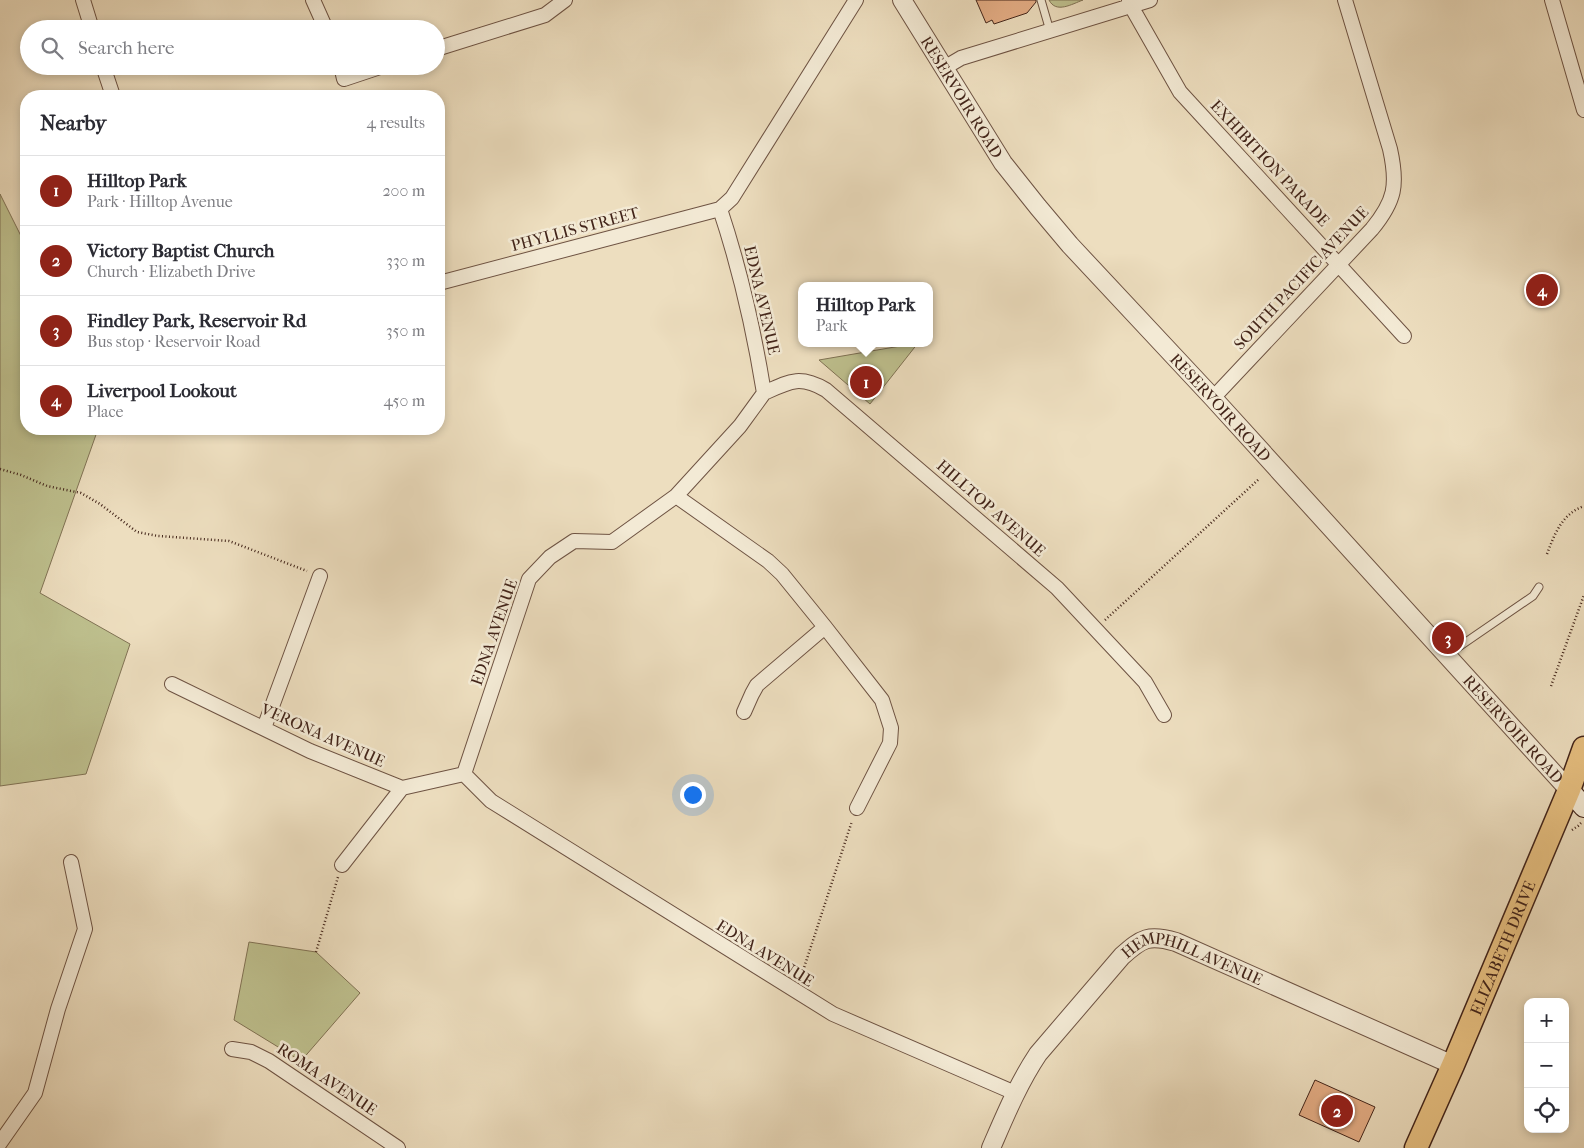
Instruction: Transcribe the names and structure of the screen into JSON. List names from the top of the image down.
{
  "streets": {
    "main road": ["ELIZABETH DRIVE"],
    "street": [
      "RESERVOIR ROAD",
      "EXHIBITION PARADE",
      "PHYLLIS STREET",
      "SOUTH PACIFIC AVENUE",
      "EDNA AVENUE",
      "HILLTOP AVENUE",
      "VERONA AVENUE",
      "HEMPHILL AVENUE",
      "ROMA AVENUE"
    ]
  },
  "crossings": [
    ["RESERVOIR ROAD", "SOUTH PACIFIC AVENUE"],
    ["RESERVOIR ROAD", "ELIZABETH DRIVE"],
    ["EXHIBITION PARADE", "SOUTH PACIFIC AVENUE"],
    ["PHYLLIS STREET", "EDNA AVENUE"],
    ["EDNA AVENUE", "HILLTOP AVENUE"],
    ["EDNA AVENUE", "HEMPHILL AVENUE"],
    ["ELIZABETH DRIVE", "HEMPHILL AVENUE"]
  ],
  "page": {
    "search": "Search here",
    "heading": ["Nearby", "4 results"],
    "list": [
      {
        "mark": "1",
        "name": "Hilltop Park",
        "note": "Park · Hilltop Avenue",
        "value": "200 m"
      },
      {
        "mark": "2",
        "name": "Victory Baptist Church",
        "note": "Church · Elizabeth Drive",
        "value": "330 m"
      },
      {
        "mark": "3",
        "name": "Findley Park, Reservoir Rd",
        "note": "Bus stop · Reservoir Road",
        "value": "350 m"
      },
      {
        "mark": "4",
        "name": "Liverpool Lookout",
        "note": "Place",
        "value": "450 m"
      }
    ],
    "pins": [
      "4",
      "1",
      "3",
      "2"
    ],
    "popup": ["Hilltop Park", "Park"],
    "map_buttons": ["+", "−"]
  }
}
